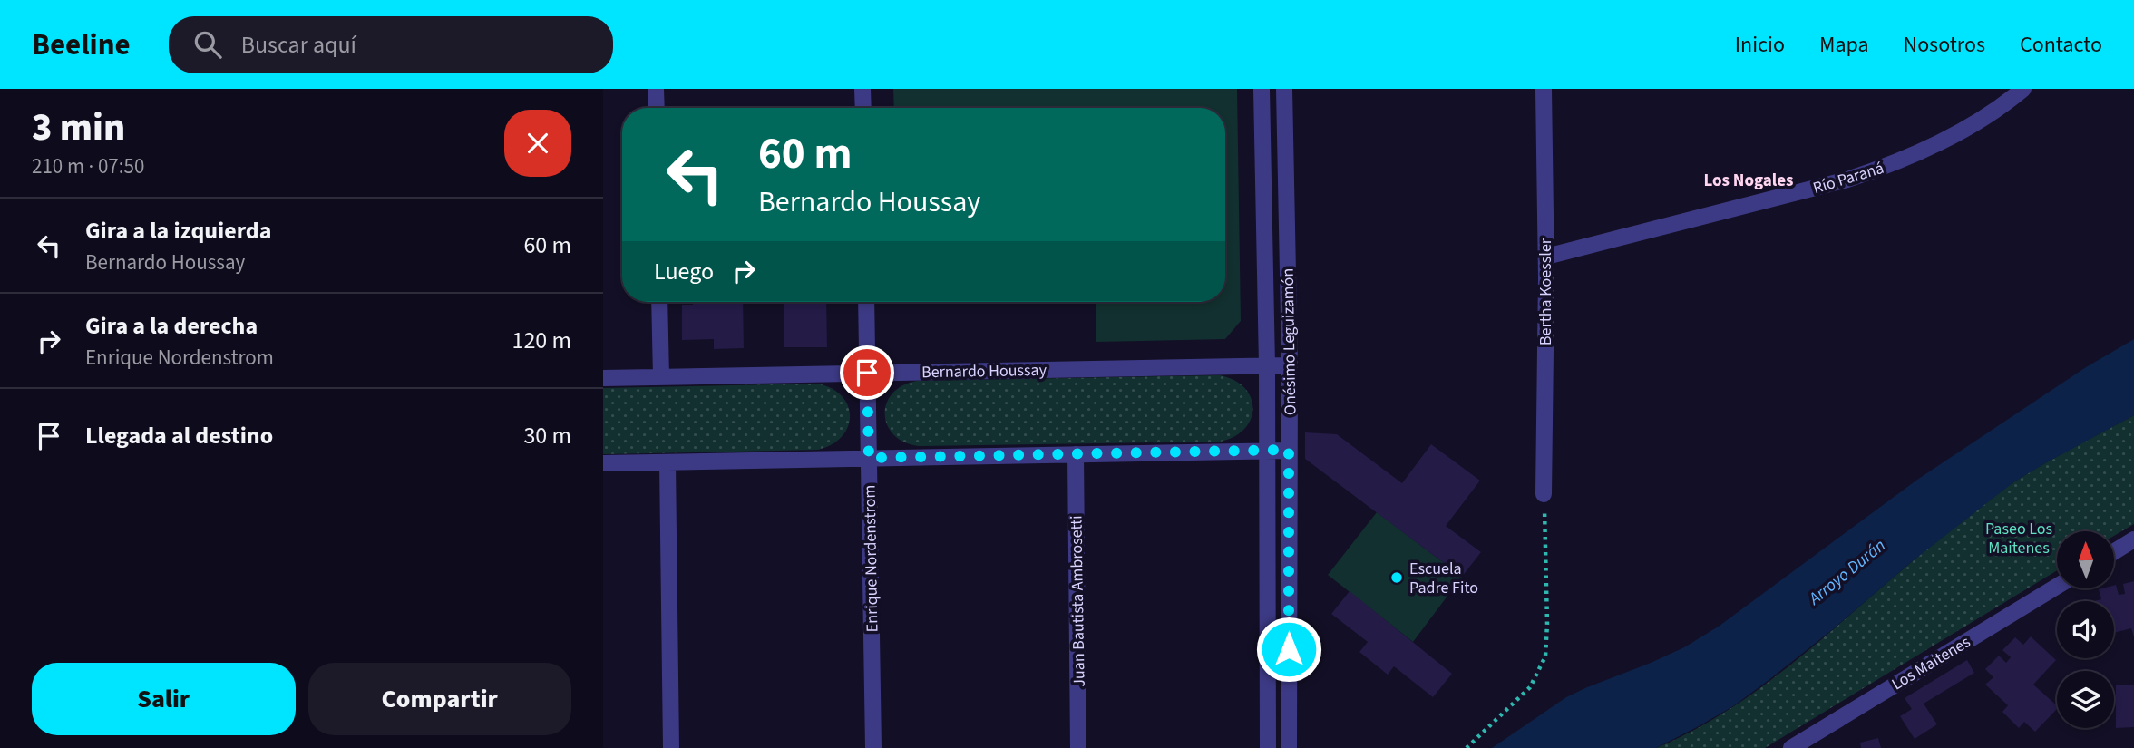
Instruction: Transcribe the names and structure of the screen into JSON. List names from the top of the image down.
{
  "streets": {
    "street": [
      "Río Paraná",
      "Bertha Koessler",
      "Onésimo Leguizamón",
      "Bernardo Houssay",
      "Enrique Nordenstrom",
      "Juan Bautista Ambrosetti",
      "Los Maitenes"
    ]
  },
  "crossings": [
    ["Río Paraná", "Bertha Koessler"],
    ["Onésimo Leguizamón", "Bernardo Houssay"],
    ["Bernardo Houssay", "Enrique Nordenstrom"]
  ],
  "districts": ["Los Nogales"],
  "water": ["Arroyo Durán"],
  "parks": ["Paseo Los Maitenes"],
  "places": ["Escuela Padre Fito"],
  "north": "top",
  "page": {
    "header": "Beeline",
    "search": "Buscar aquí",
    "nav": [
      "Inicio",
      "Mapa",
      "Nosotros",
      "Contacto"
    ],
    "heading": ["3 min", "210 m · 07:50"],
    "turn": ["60 m", "Bernardo Houssay"],
    "list": [
      {
        "name": "Gira a la izquierda",
        "note": "Bernardo Houssay",
        "value": "60 m"
      },
      {
        "name": "Gira a la derecha",
        "note": "Enrique Nordenstrom",
        "value": "120 m"
      },
      {
        "name": "Llegada al destino",
        "value": "30 m"
      }
    ],
    "then": "Luego",
    "buttons": ["Salir", "Compartir"]
  }
}
